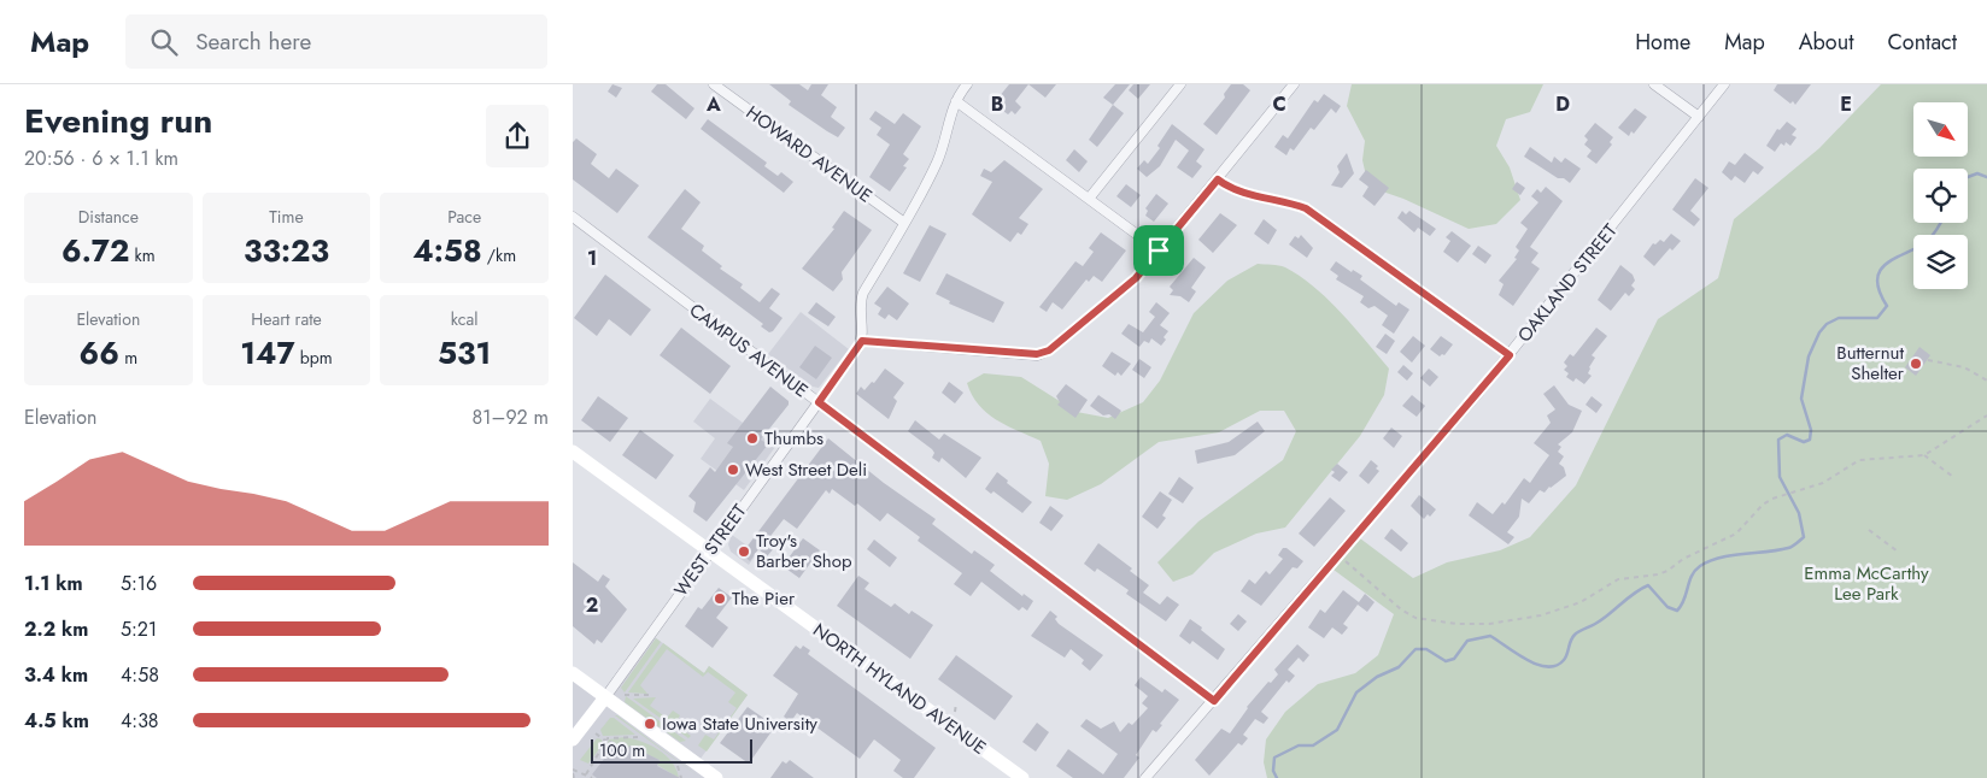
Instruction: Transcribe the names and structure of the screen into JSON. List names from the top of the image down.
{
  "streets": {
    "main road": ["NORTH HYLAND AVENUE"],
    "street": [
      "HOWARD AVENUE",
      "OAKLAND STREET",
      "CAMPUS AVENUE",
      "WEST STREET"
    ]
  },
  "crossings": [
    ["OAKLAND STREET", "CAMPUS AVENUE"],
    ["CAMPUS AVENUE", "WEST STREET"],
    ["WEST STREET", "NORTH HYLAND AVENUE"]
  ],
  "parks": ["Emma McCarthy Lee Park"],
  "places": [
    "Butternut Shelter",
    "Thumbs",
    "West Street Deli",
    "Troy's Barber Shop",
    "The Pier",
    "Iowa State University"
  ],
  "scale_bar": "100 m",
  "north": "bottom right",
  "page": {
    "header": "Map",
    "search": "Search here",
    "nav": [
      "Home",
      "Map",
      "About",
      "Contact"
    ],
    "heading": ["Evening run", "20:56 · 6 × 1.1 km"],
    "stats": [
      ["Distance", "6.72 km"],
      ["Time", "33:23"],
      ["Pace", "4:58 /km"],
      ["Elevation", "66 m"],
      ["Heart rate", "147 bpm"],
      ["kcal", "531"]
    ],
    "chart": ["Elevation", "81–92 m"],
    "list": [
      {
        "name": "1.1 km",
        "note": "5:16"
      },
      {
        "name": "2.2 km",
        "note": "5:21"
      },
      {
        "name": "3.4 km",
        "note": "4:58"
      },
      {
        "name": "4.5 km",
        "note": "4:38"
      }
    ],
    "scale": "100 m"
  },
  "grid": {
    "columns": [
      "A",
      "B",
      "C",
      "D",
      "E"
    ],
    "rows": ["1", "2"]
  }
}
